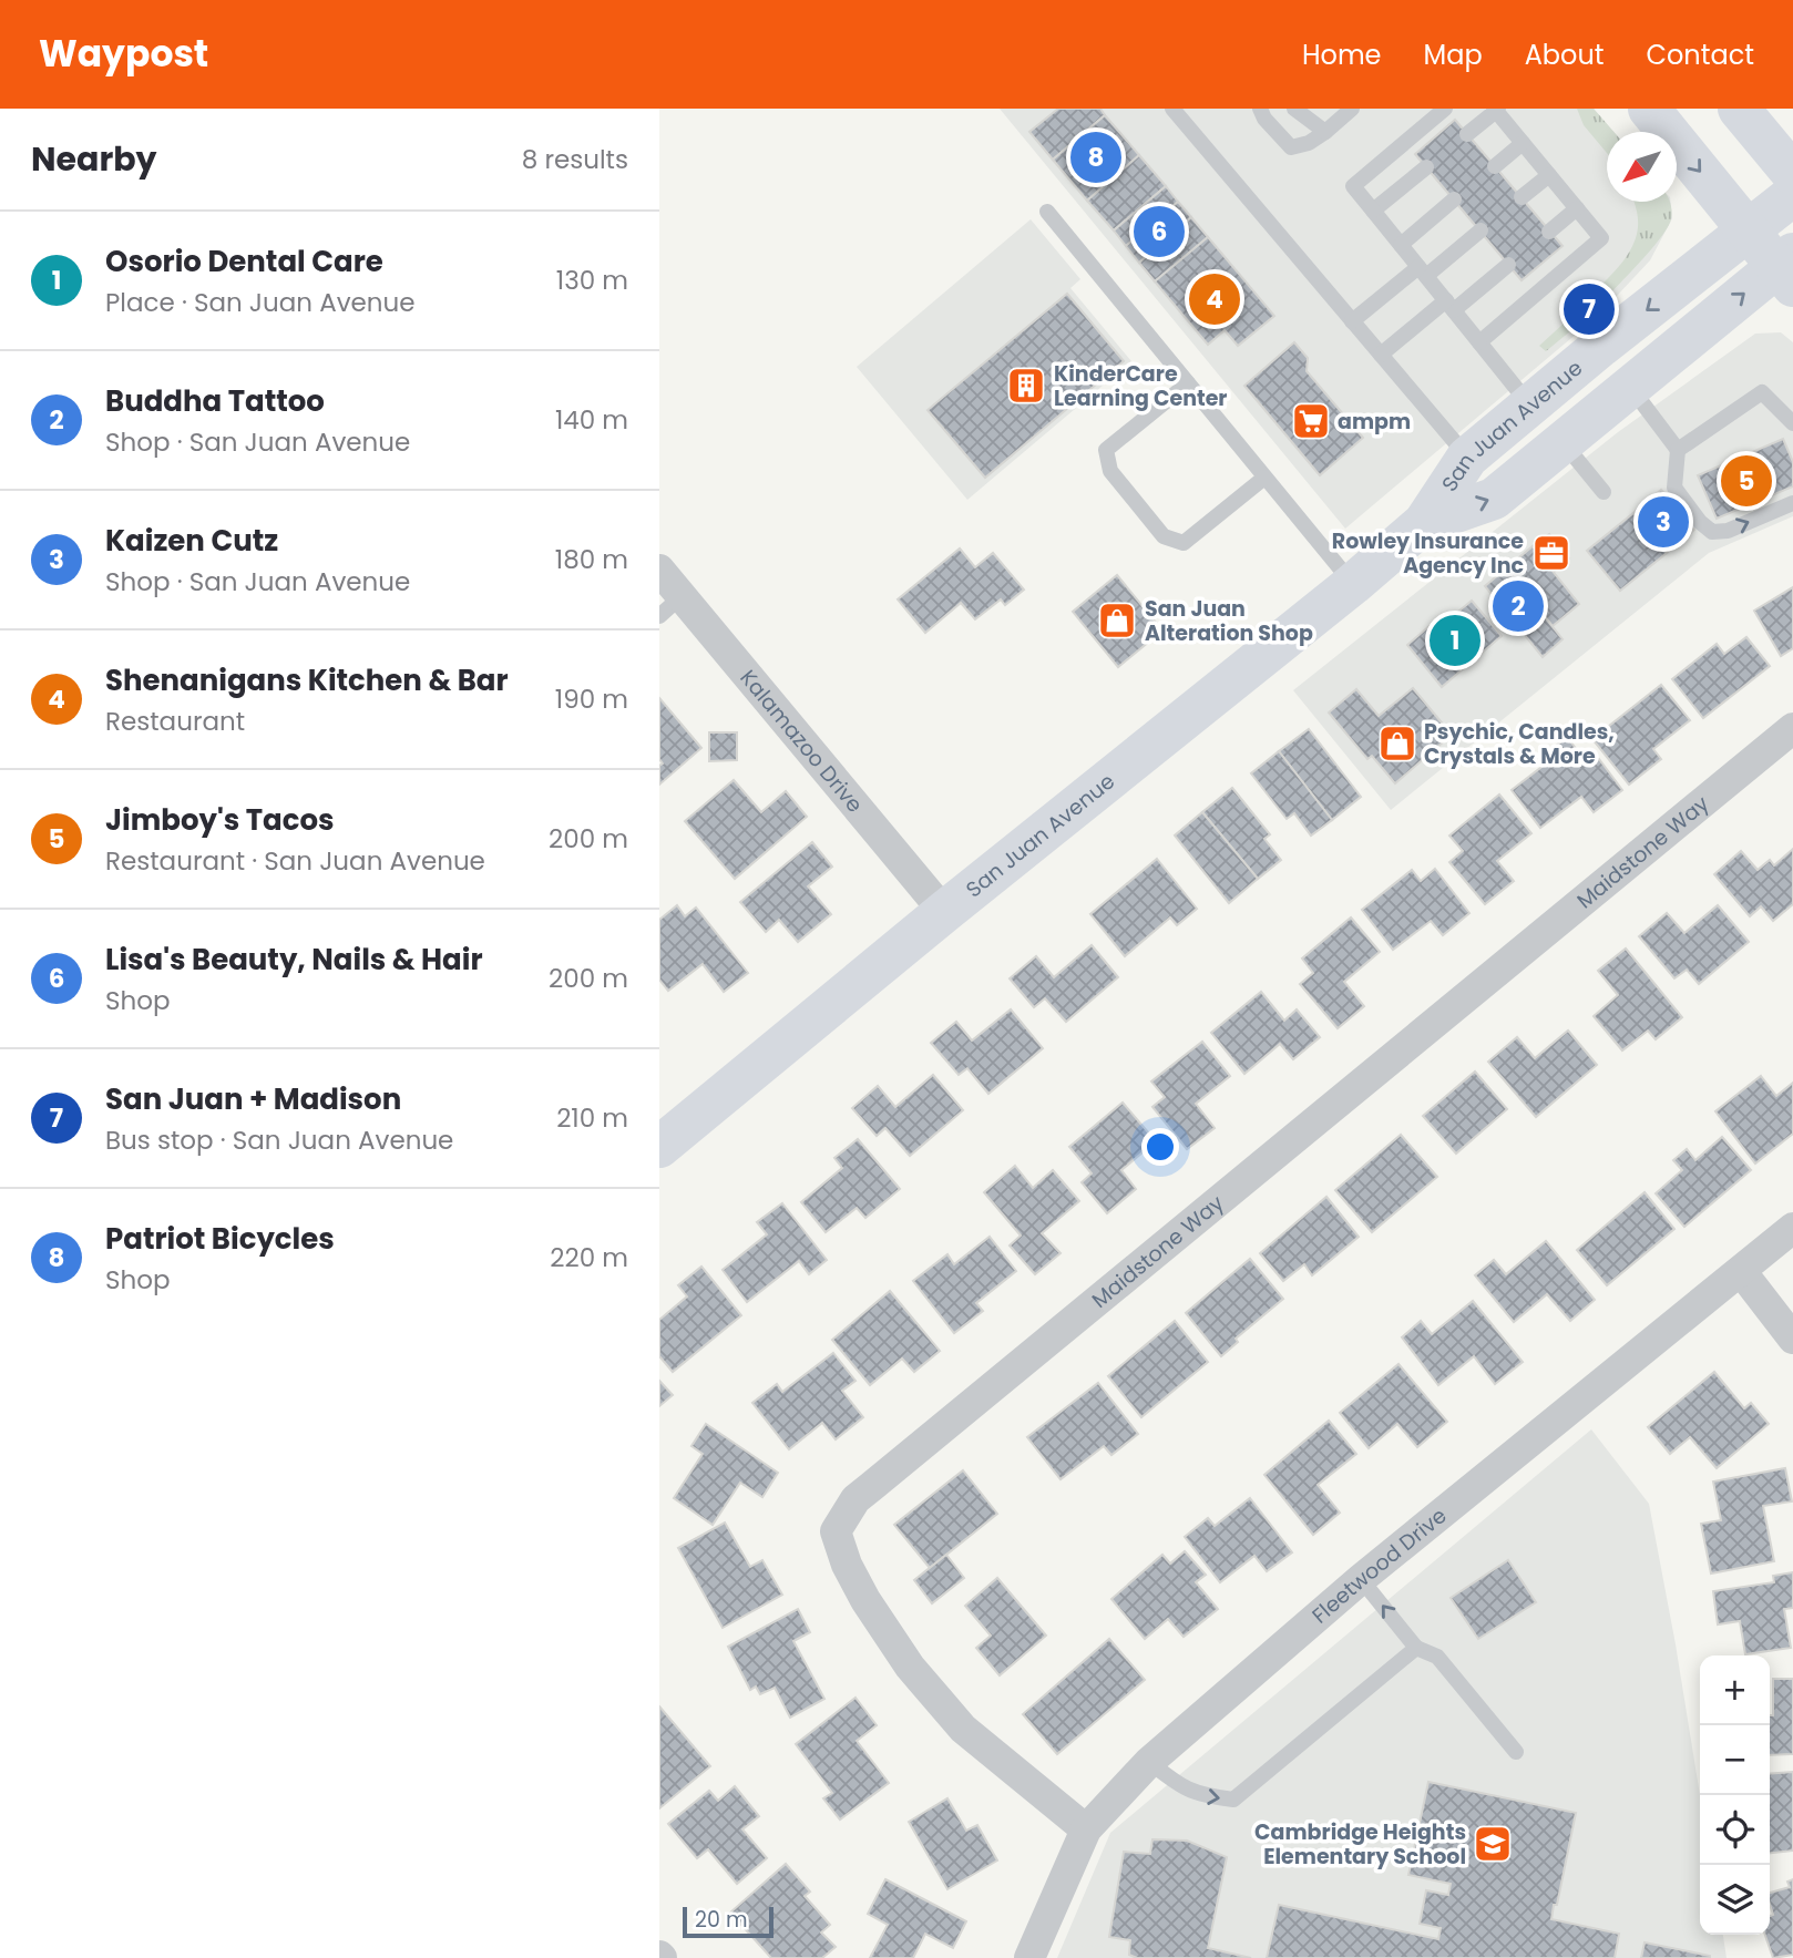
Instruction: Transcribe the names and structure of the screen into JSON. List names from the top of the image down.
{
  "streets": {
    "main road": ["San Juan Avenue"],
    "street": ["Kalamazoo Drive", "Maidstone Way", "Fleetwood Drive"]
  },
  "crossings": [
    ["San Juan Avenue", "Kalamazoo Drive"],
    ["Maidstone Way", "Fleetwood Drive"]
  ],
  "places": {
    "building": ["KinderCare Learning Center"],
    "supermarket": ["ampm"],
    "office": ["Rowley Insurance Agency Inc"],
    "shop": ["San Juan Alteration Shop", "Psychic, Candles, Crystals & More"],
    "school or university": ["Cambridge Heights Elementary School"]
  },
  "scale_bar": "20 m",
  "north": "bottom left",
  "page": {
    "header": "Waypost",
    "nav": [
      "Home",
      "Map",
      "About",
      "Contact"
    ],
    "heading": ["Nearby", "8 results"],
    "pins": [
      "8",
      "6",
      "4",
      "7",
      "5",
      "3",
      "2",
      "1"
    ],
    "list": [
      {
        "mark": "1",
        "name": "Osorio Dental Care",
        "note": "Place · San Juan Avenue",
        "value": "130 m"
      },
      {
        "mark": "2",
        "name": "Buddha Tattoo",
        "note": "Shop · San Juan Avenue",
        "value": "140 m"
      },
      {
        "mark": "3",
        "name": "Kaizen Cutz",
        "note": "Shop · San Juan Avenue",
        "value": "180 m"
      },
      {
        "mark": "4",
        "name": "Shenanigans Kitchen & Bar",
        "note": "Restaurant",
        "value": "190 m"
      },
      {
        "mark": "5",
        "name": "Jimboy's Tacos",
        "note": "Restaurant · San Juan Avenue",
        "value": "200 m"
      },
      {
        "mark": "6",
        "name": "Lisa's Beauty, Nails & Hair",
        "note": "Shop",
        "value": "200 m"
      },
      {
        "mark": "7",
        "name": "San Juan + Madison",
        "note": "Bus stop · San Juan Avenue",
        "value": "210 m"
      },
      {
        "mark": "8",
        "name": "Patriot Bicycles",
        "note": "Shop",
        "value": "220 m"
      }
    ],
    "map_buttons": ["+", "−"],
    "scale": "20 m"
  }
}
